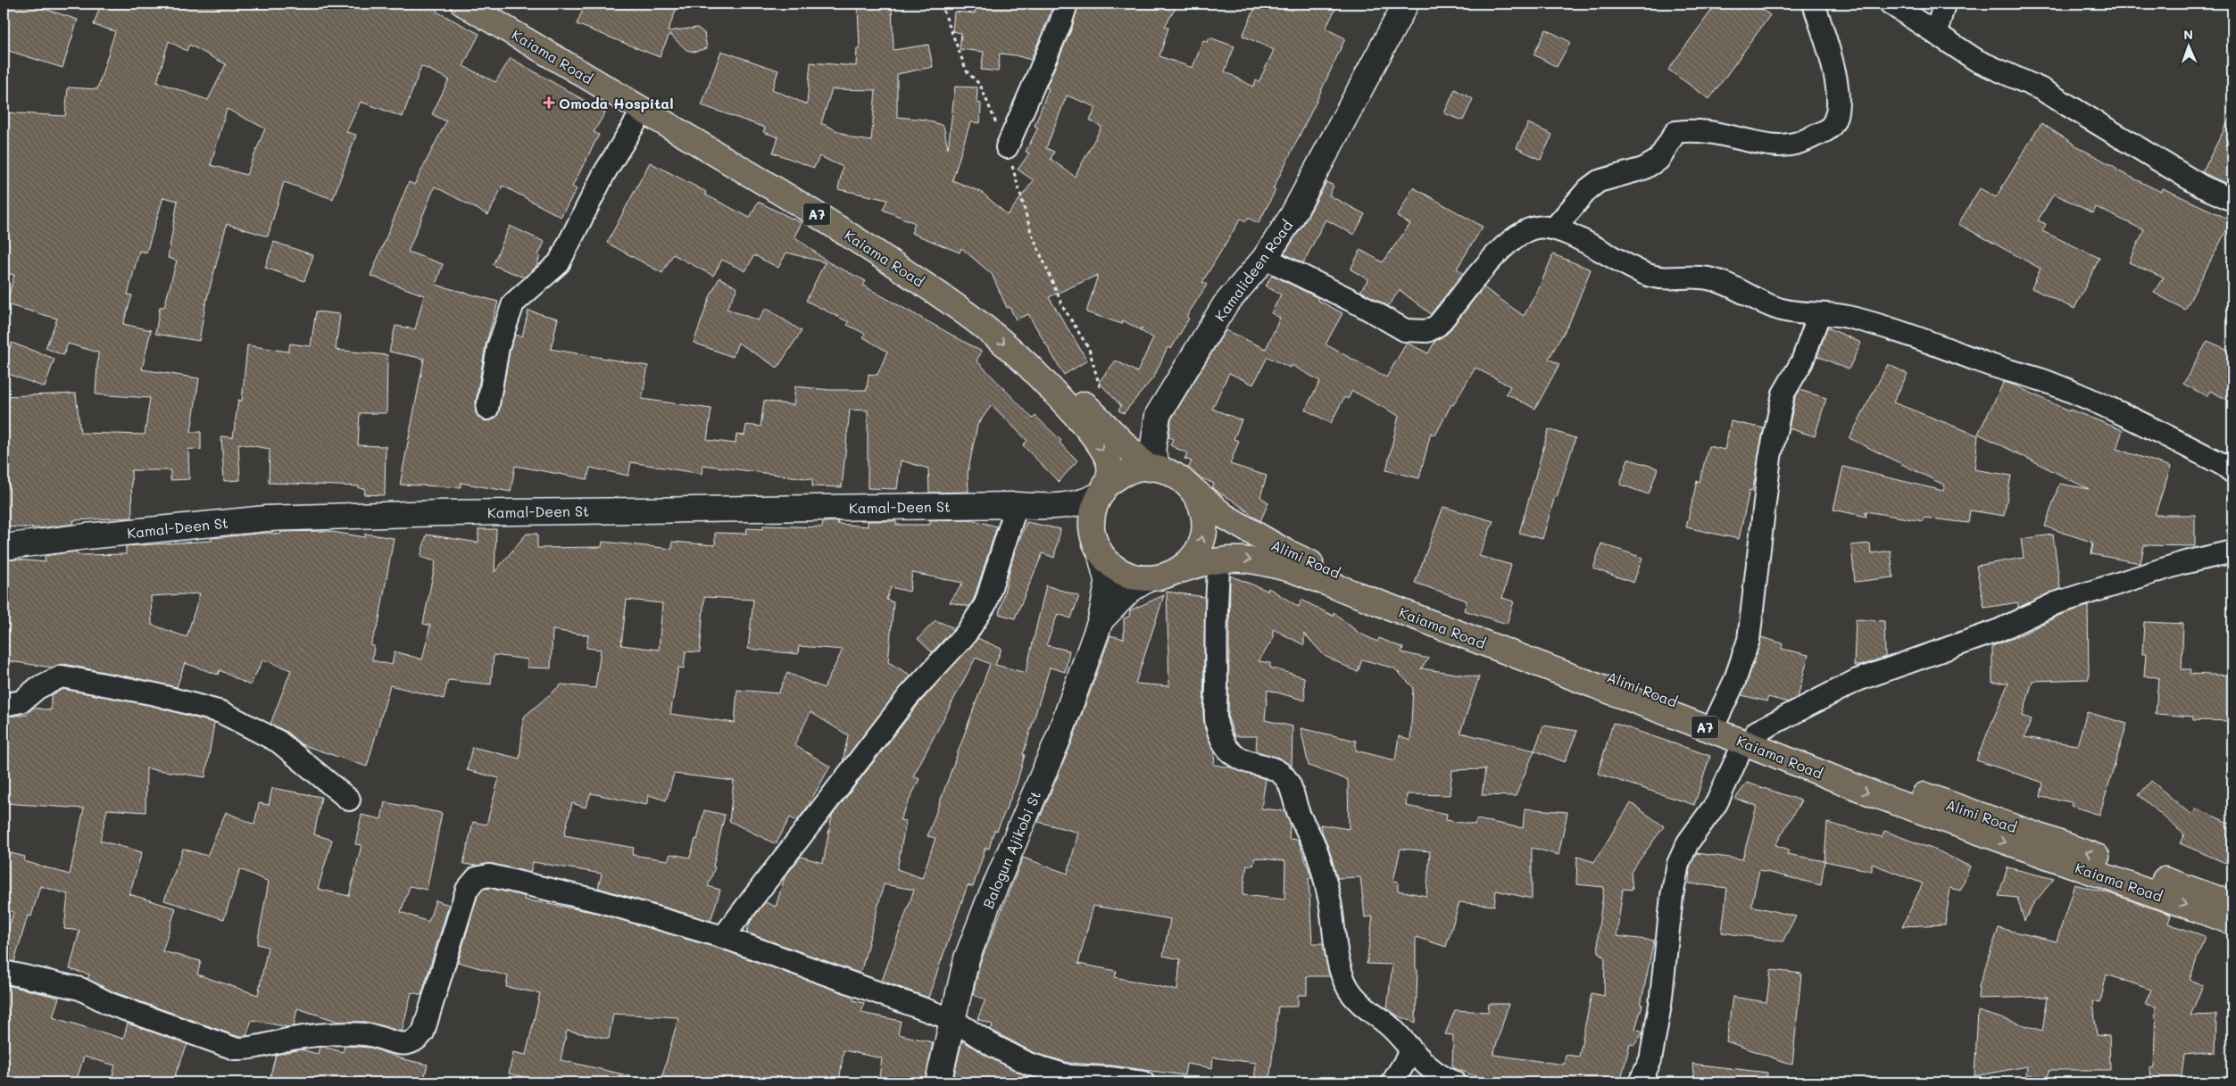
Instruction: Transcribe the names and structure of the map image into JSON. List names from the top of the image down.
{
  "streets": {
    "highway": ["Kaiama Road", "A7", "Alimi Road"],
    "street": ["Kamalideen Road", "Kamal-Deen St", "Balogun Ajikobi St"]
  },
  "crossings": [
    ["Kaiama Road", "Kamalideen Road"],
    ["Kaiama Road", "Alimi Road"],
    ["Kaiama Road", "Balogun Ajikobi St"],
    ["Kamalideen Road", "Alimi Road"],
    ["Kamalideen Road", "Balogun Ajikobi St"],
    ["Alimi Road", "Balogun Ajikobi St"]
  ],
  "one_way": ["Alimi Road"],
  "places": {
    "health": ["Omoda Hospital"]
  },
  "north": "top"
}
